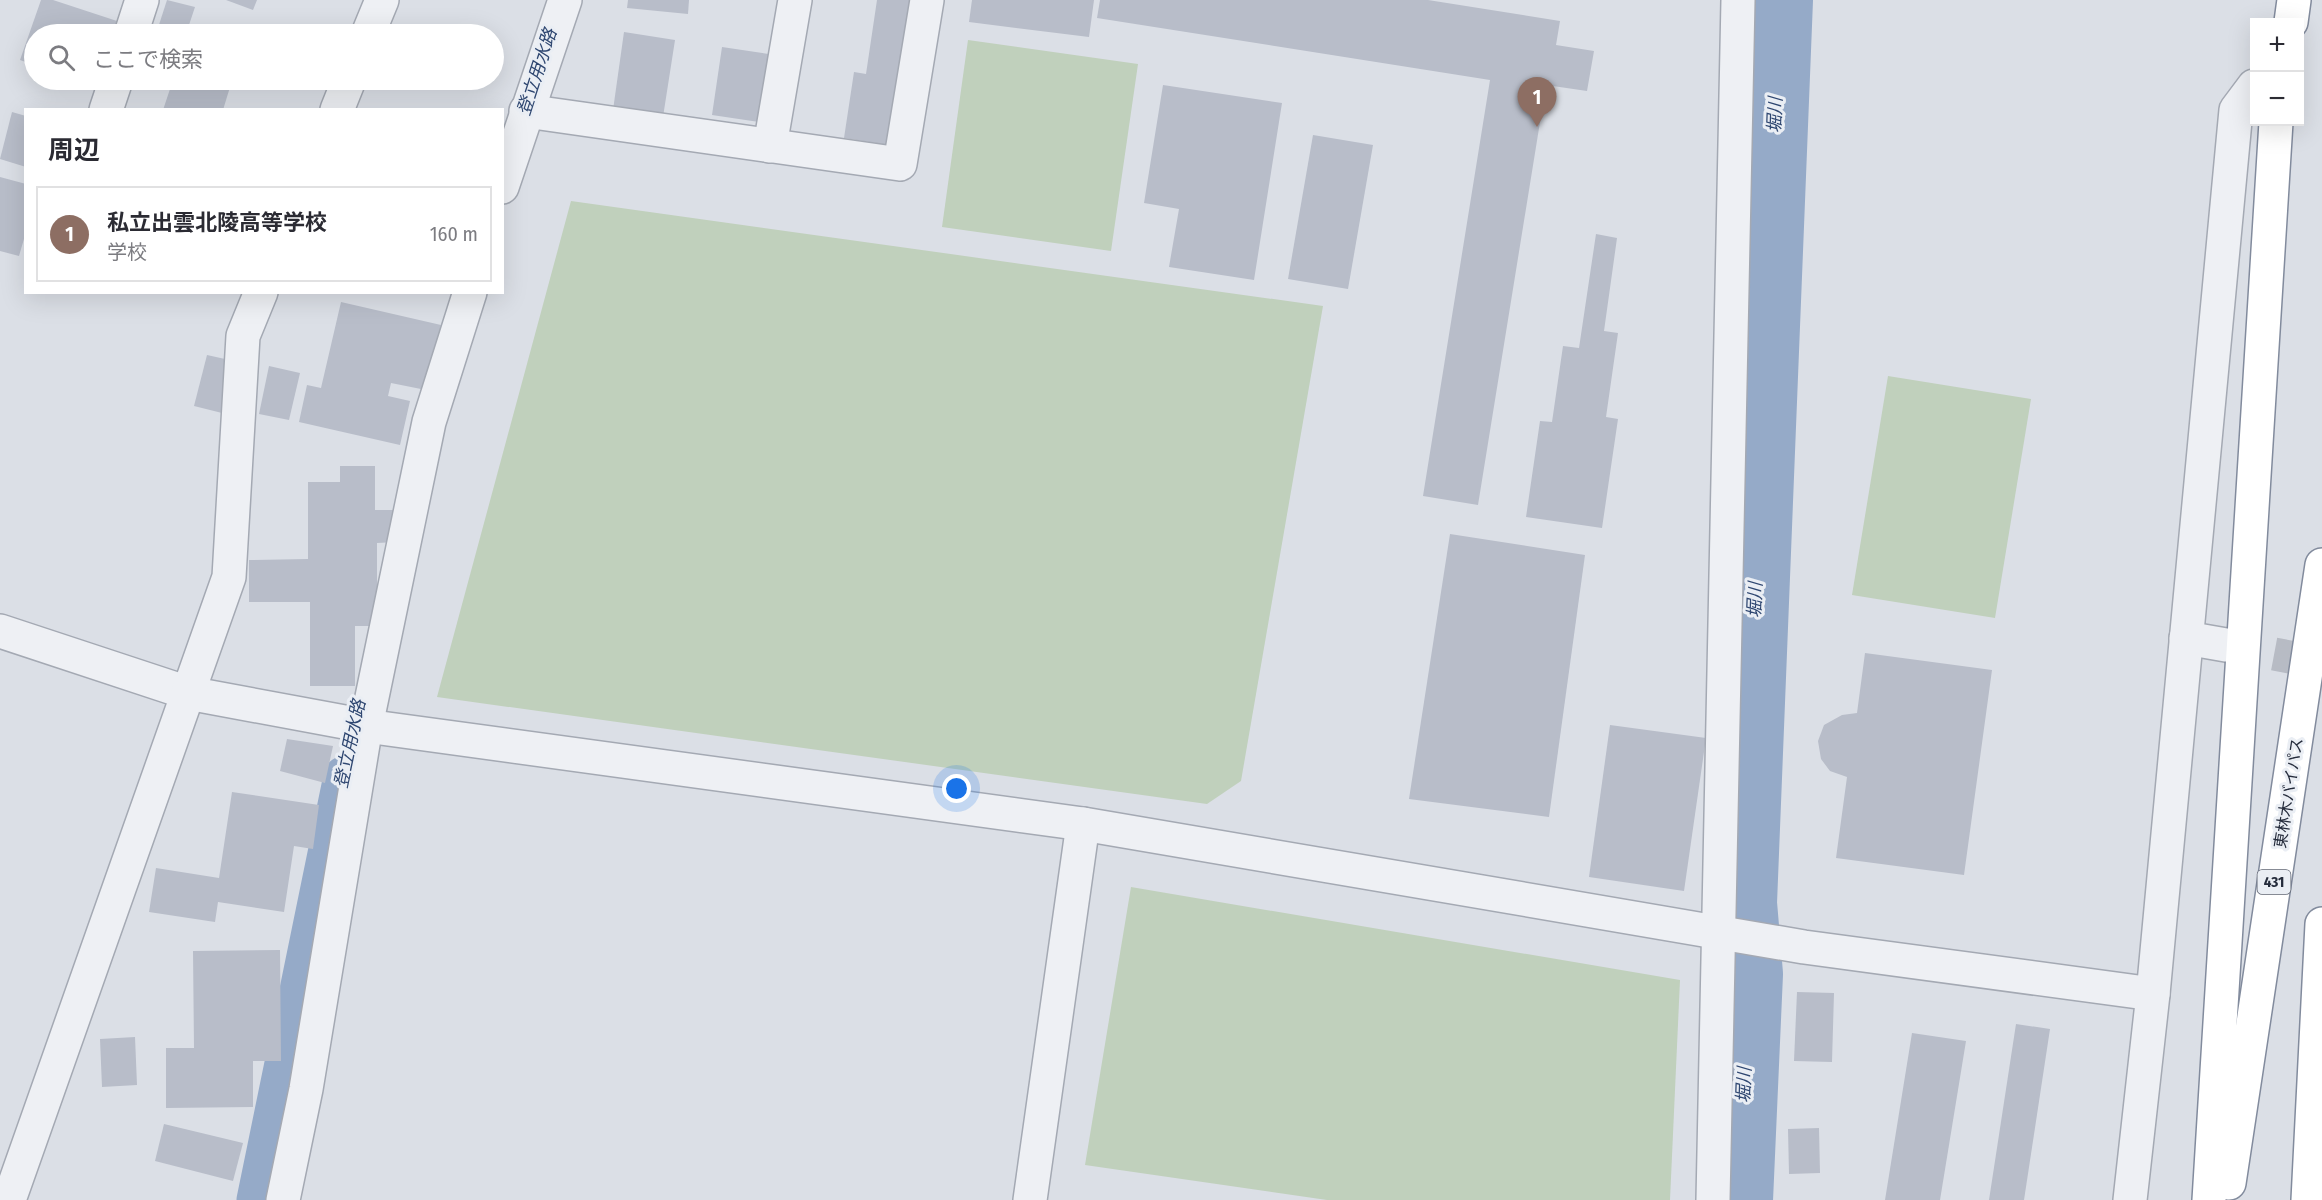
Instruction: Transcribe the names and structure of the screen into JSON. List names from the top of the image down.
{
  "streets": {
    "highway": ["東林木バイパス", "431"]
  },
  "water": ["登立用水路", "堀川"],
  "page": {
    "map_buttons": ["+", "−"],
    "search": "ここで検索",
    "pins": "1",
    "heading": "周辺",
    "list": [
      {
        "mark": "1",
        "name": "私立出雲北陵高等学校",
        "note": "学校",
        "value": "160 m"
      }
    ]
  }
}
